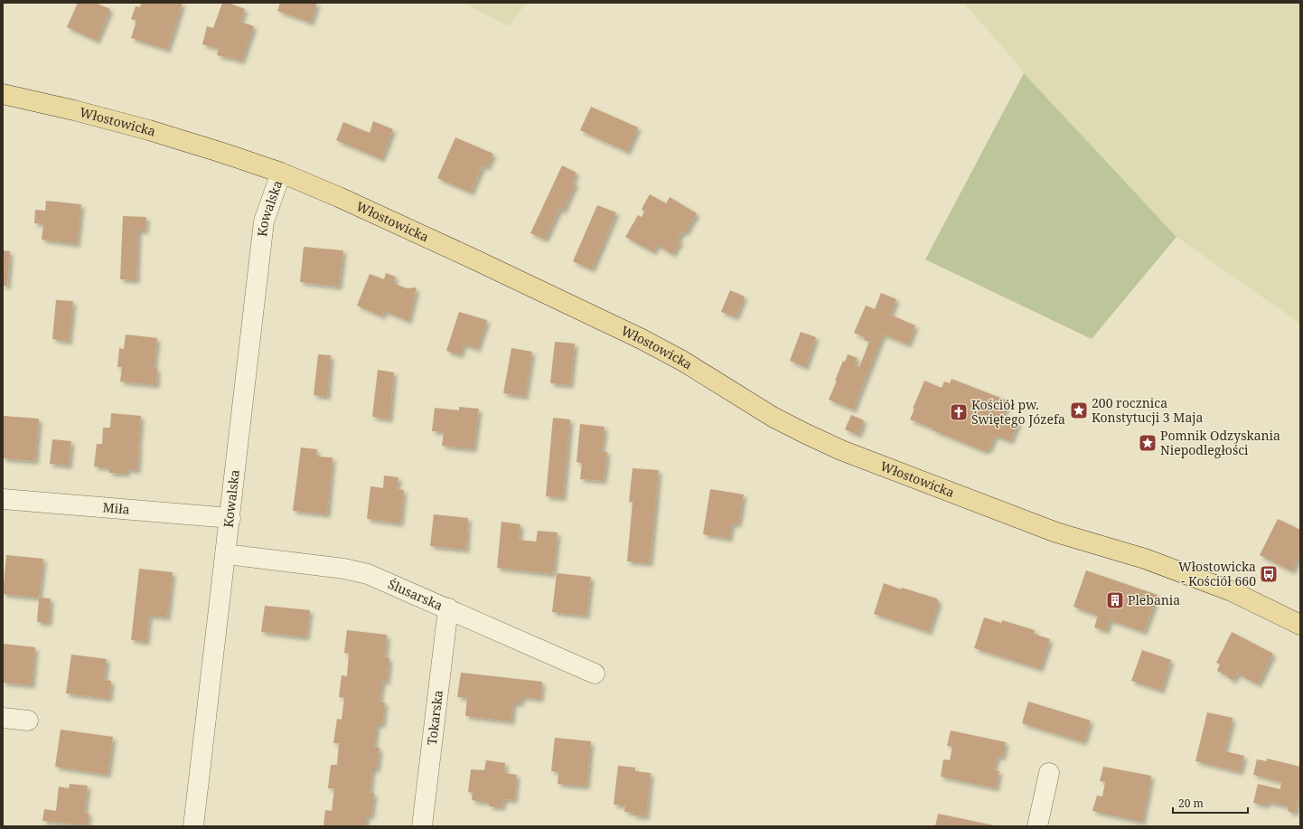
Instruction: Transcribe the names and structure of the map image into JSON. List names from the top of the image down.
{
  "streets": {
    "main road": ["Włostowicka"],
    "street": [
      "Kowalska",
      "Miła",
      "Ślusarska",
      "Tokarska"
    ]
  },
  "crossings": [
    ["Włostowicka", "Kowalska"],
    ["Kowalska", "Miła"],
    ["Kowalska", "Ślusarska"],
    ["Ślusarska", "Tokarska"]
  ],
  "places": {
    "place": ["200 rocznica Konstytucji 3 Maja", "Pomnik Odzyskania Niepodległości"],
    "church": ["Kościół pw. Świętego Józefa"],
    "bus stop": ["Włostowicka - Kościół 660"],
    "building": ["Plebania"]
  },
  "scale_bar": "20 m"
}
